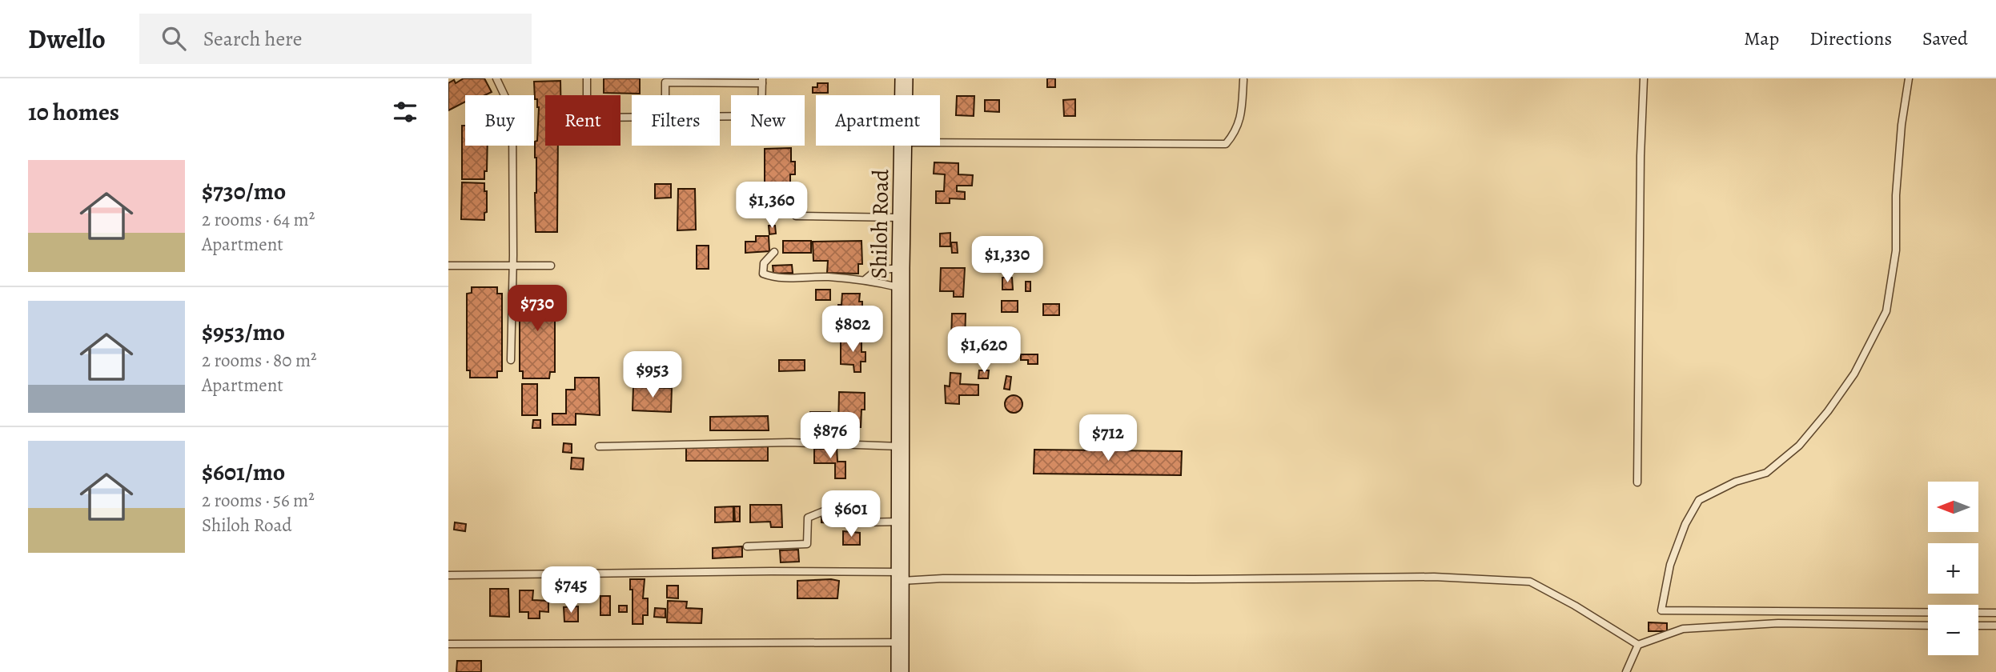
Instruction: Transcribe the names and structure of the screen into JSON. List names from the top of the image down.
{
  "streets": {
    "main road": ["Shiloh Road"]
  },
  "north": "left",
  "page": {
    "header": "Dwello",
    "search": "Search here",
    "nav": ["Map", "Directions", "Saved"],
    "heading": "10 homes",
    "chip": [
      "Buy",
      "Rent",
      "Filters",
      "New",
      "Apartment"
    ],
    "list": [
      {
        "name": "$730/mo",
        "note": "2 rooms · 64 m² · Apartment"
      },
      {
        "name": "$953/mo",
        "note": "2 rooms · 80 m² · Apartment"
      },
      {
        "name": "$601/mo",
        "note": "2 rooms · 56 m² · Shiloh Road"
      }
    ],
    "price": [
      "$1,360",
      "$1,330",
      "$730",
      "$802",
      "$1,620",
      "$953",
      "$876",
      "$712",
      "$601",
      "$745"
    ],
    "map_buttons": ["+", "−"]
  }
}
